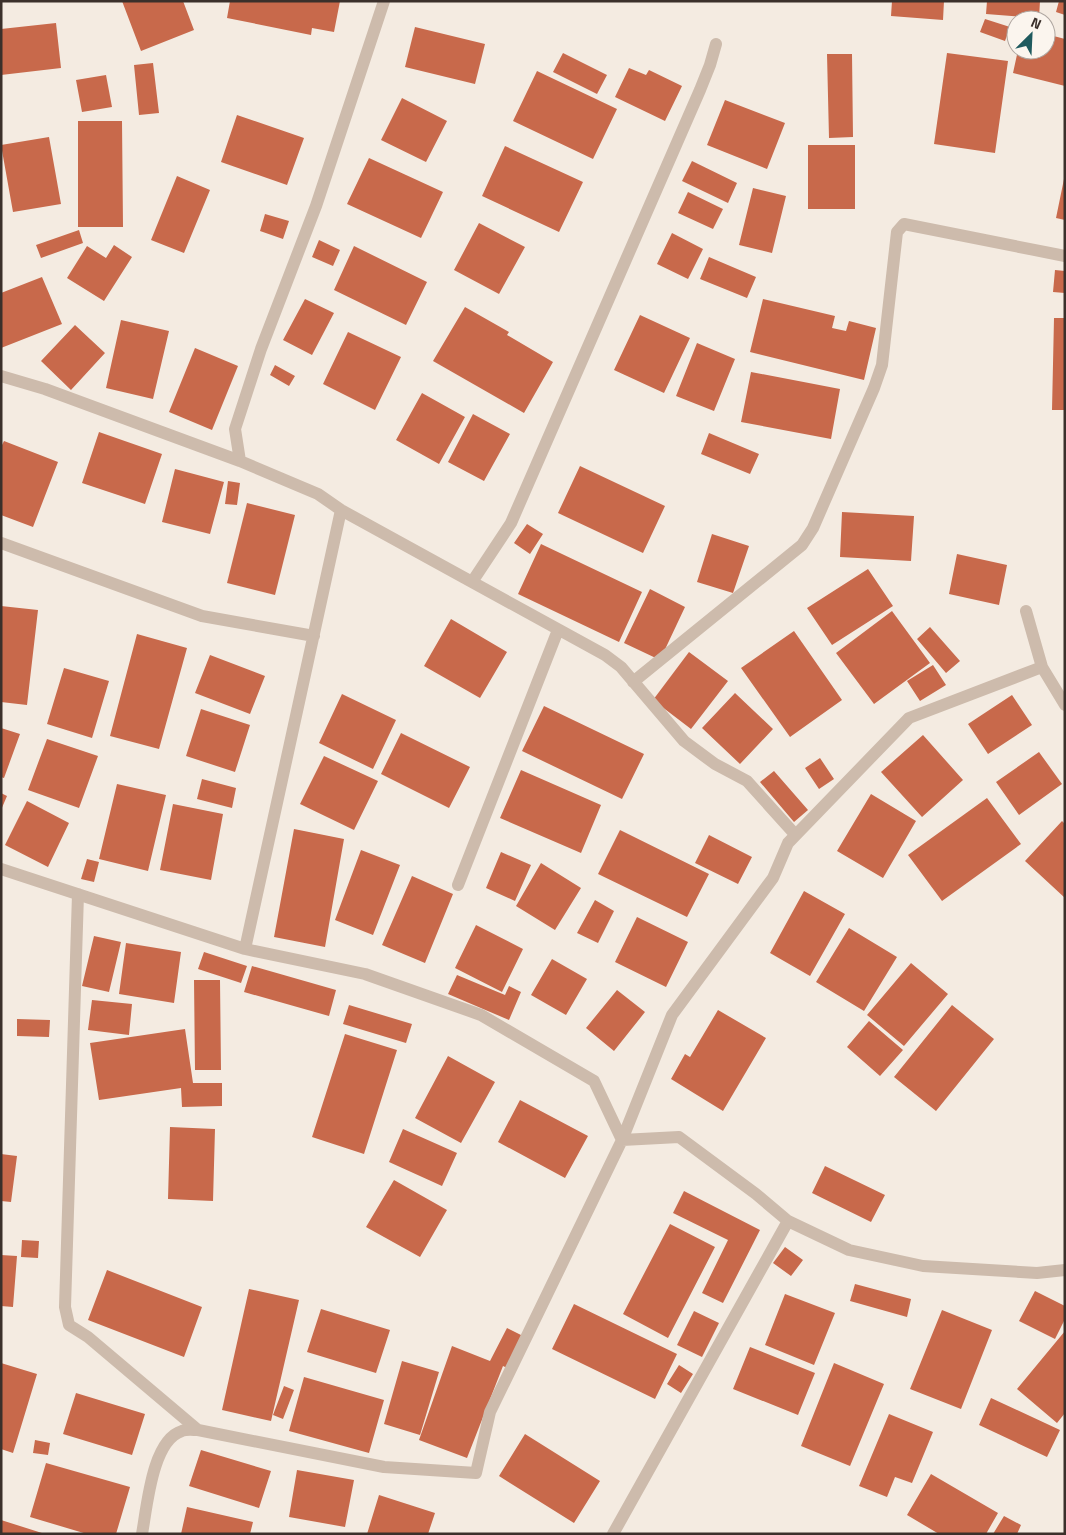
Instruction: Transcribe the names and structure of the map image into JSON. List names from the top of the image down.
{
  "north": "top right"
}
